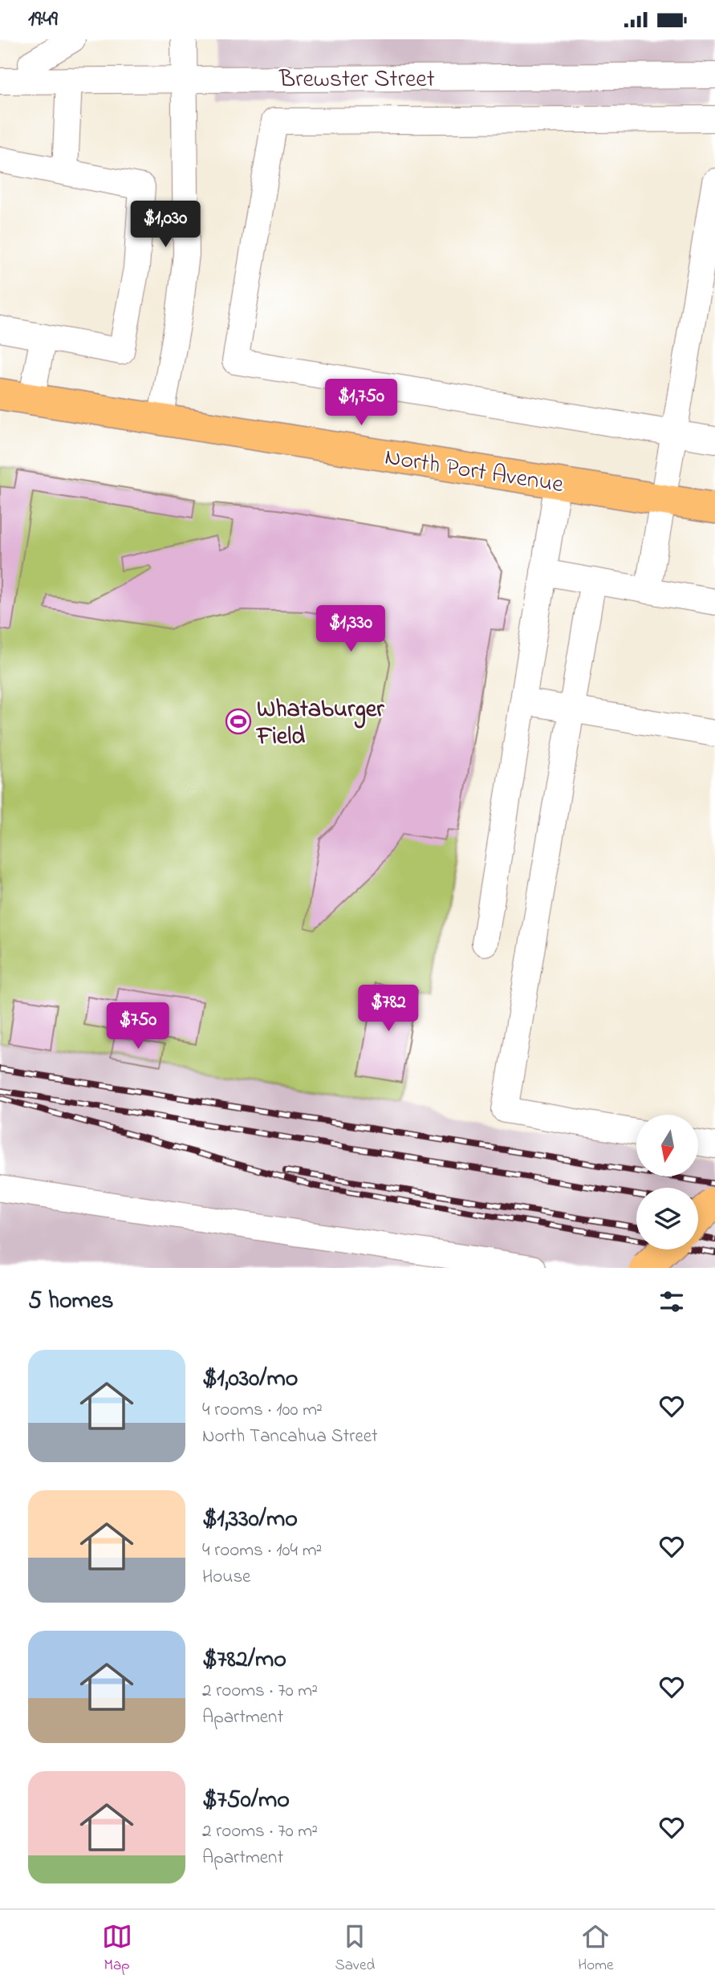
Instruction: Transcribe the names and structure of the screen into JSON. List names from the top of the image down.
{
  "streets": {
    "main road": ["North Port Avenue"],
    "street": ["Brewster Street"]
  },
  "places": {
    "sports": ["Whataburger Field"]
  },
  "north": "bottom",
  "page": {
    "status": "19:49",
    "price": [
      "$1,030",
      "$1,750",
      "$1,330",
      "$782",
      "$750"
    ],
    "heading": "5 homes",
    "list": [
      {
        "name": "$1,030/mo",
        "note": "4 rooms · 100 m² · North Tancahua Street"
      },
      {
        "name": "$1,330/mo",
        "note": "4 rooms · 104 m² · House"
      },
      {
        "name": "$782/mo",
        "note": "2 rooms · 70 m² · Apartment"
      },
      {
        "name": "$750/mo",
        "note": "2 rooms · 70 m² · Apartment"
      }
    ],
    "tabs": ["Map", "Saved", "Home"]
  }
}
